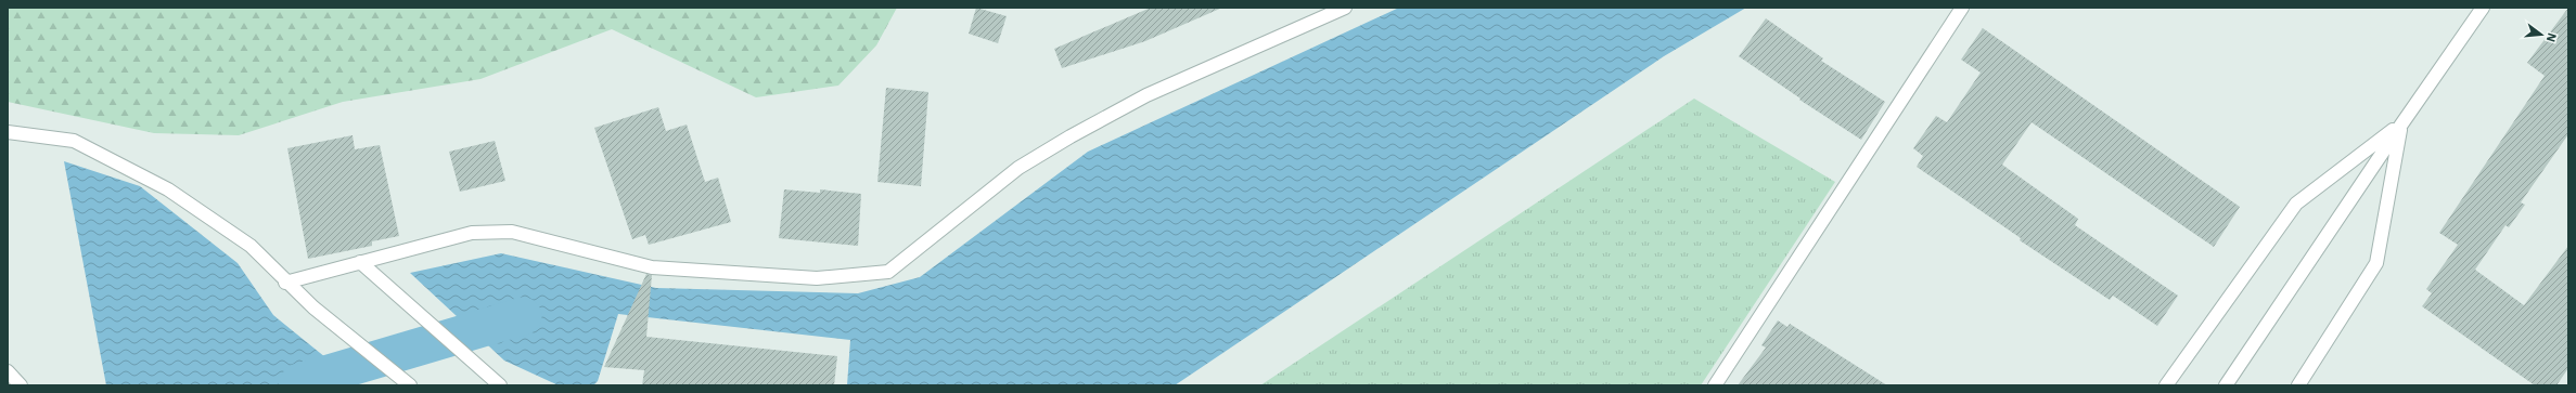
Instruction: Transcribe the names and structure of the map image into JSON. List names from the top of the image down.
{
  "north": "right"
}
